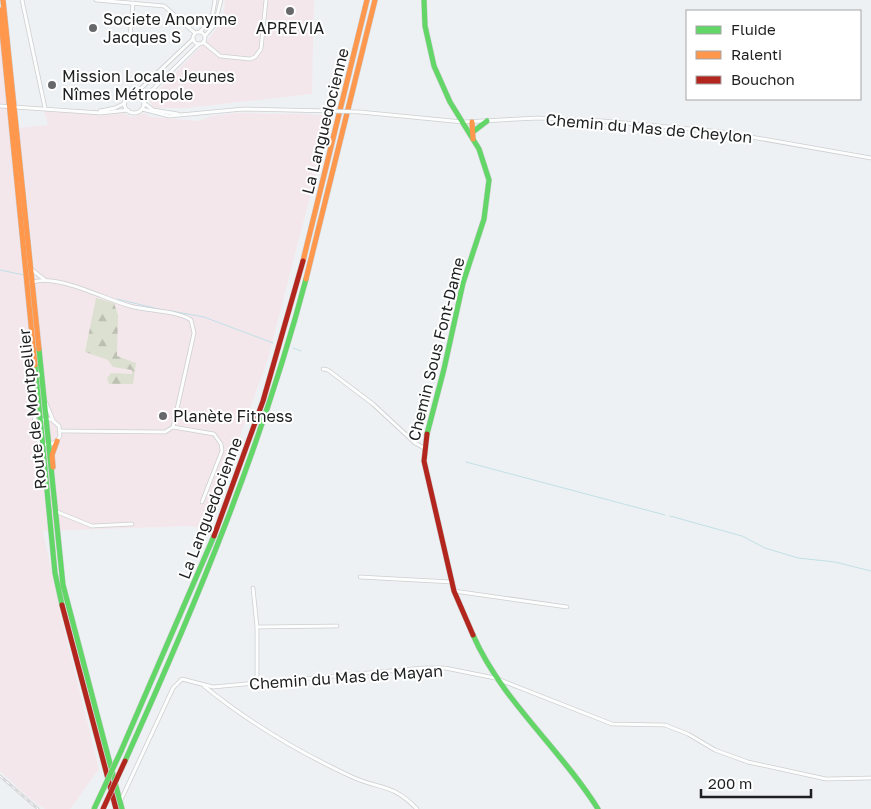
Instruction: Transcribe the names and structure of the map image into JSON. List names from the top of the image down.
{
  "streets": {
    "main road": ["La Languedocienne", "Chemin Sous Font-Dame", "Route de Montpellier"],
    "street": ["Chemin du Mas de Cheylon", "Chemin du Mas de Mayan"]
  },
  "crossings": [
    ["Chemin du Mas de Cheylon", "Chemin Sous Font-Dame"],
    ["Chemin Sous Font-Dame", "Chemin du Mas de Mayan"],
    ["Route de Montpellier", "Chemin du Mas de Mayan"]
  ],
  "places": [
    "APREVIA",
    "Societe Anonyme Jacques S",
    "Mission Locale Jeunes Nîmes Métropole",
    "Planète Fitness"
  ],
  "legend": ["Fluide", "Ralenti", "Bouchon"],
  "scale_bar": "200 m"
}
